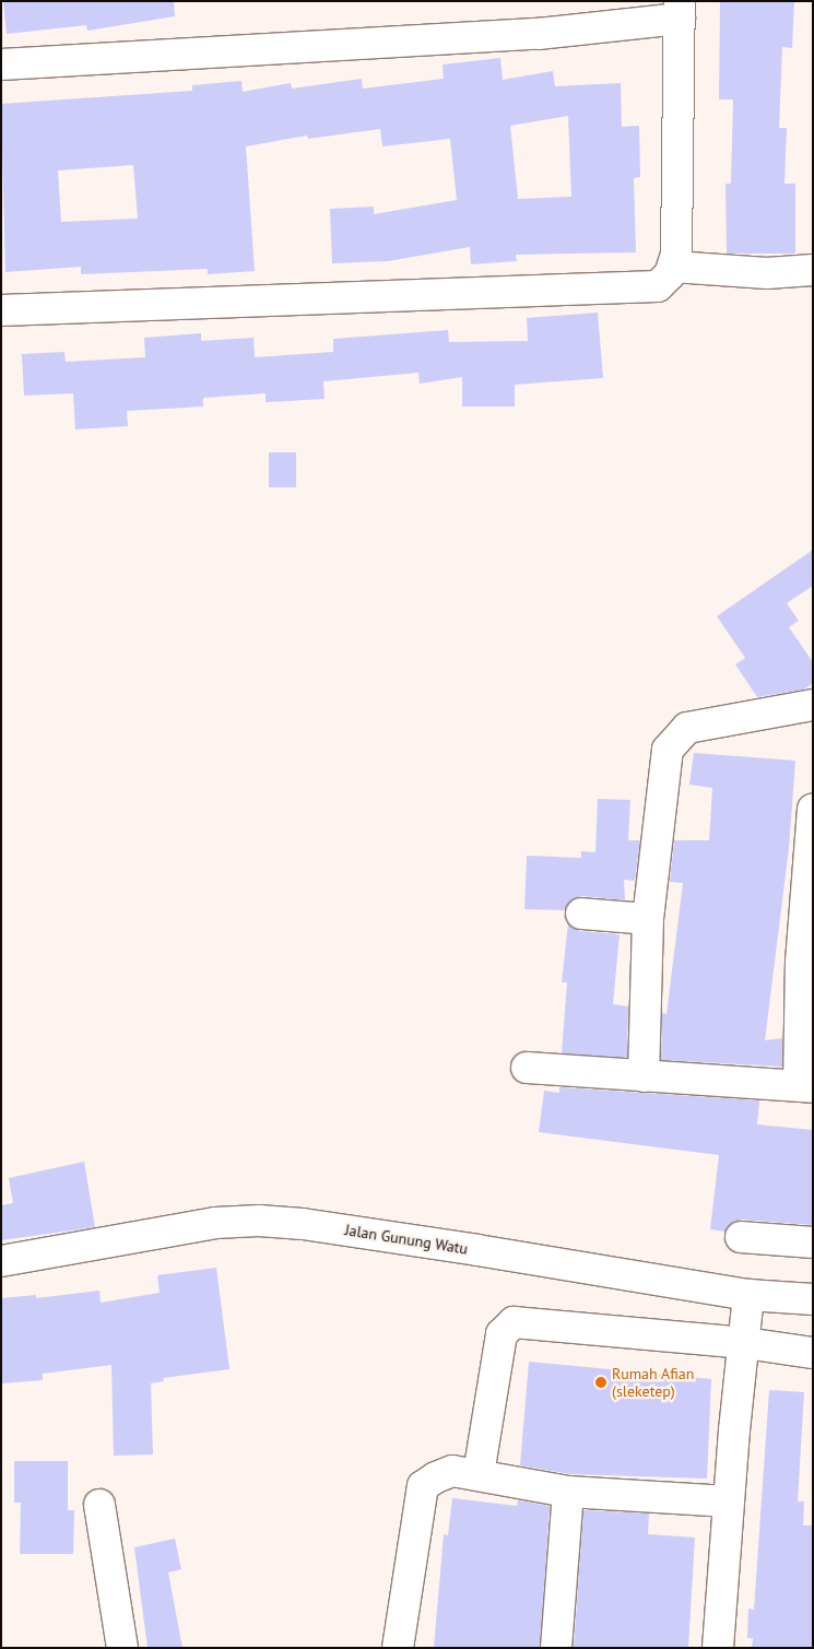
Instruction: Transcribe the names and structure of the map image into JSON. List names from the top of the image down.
{
  "streets": {
    "street": ["Jalan Gunung Watu"]
  },
  "places": ["Rumah Afian (sleketep)"]
}
